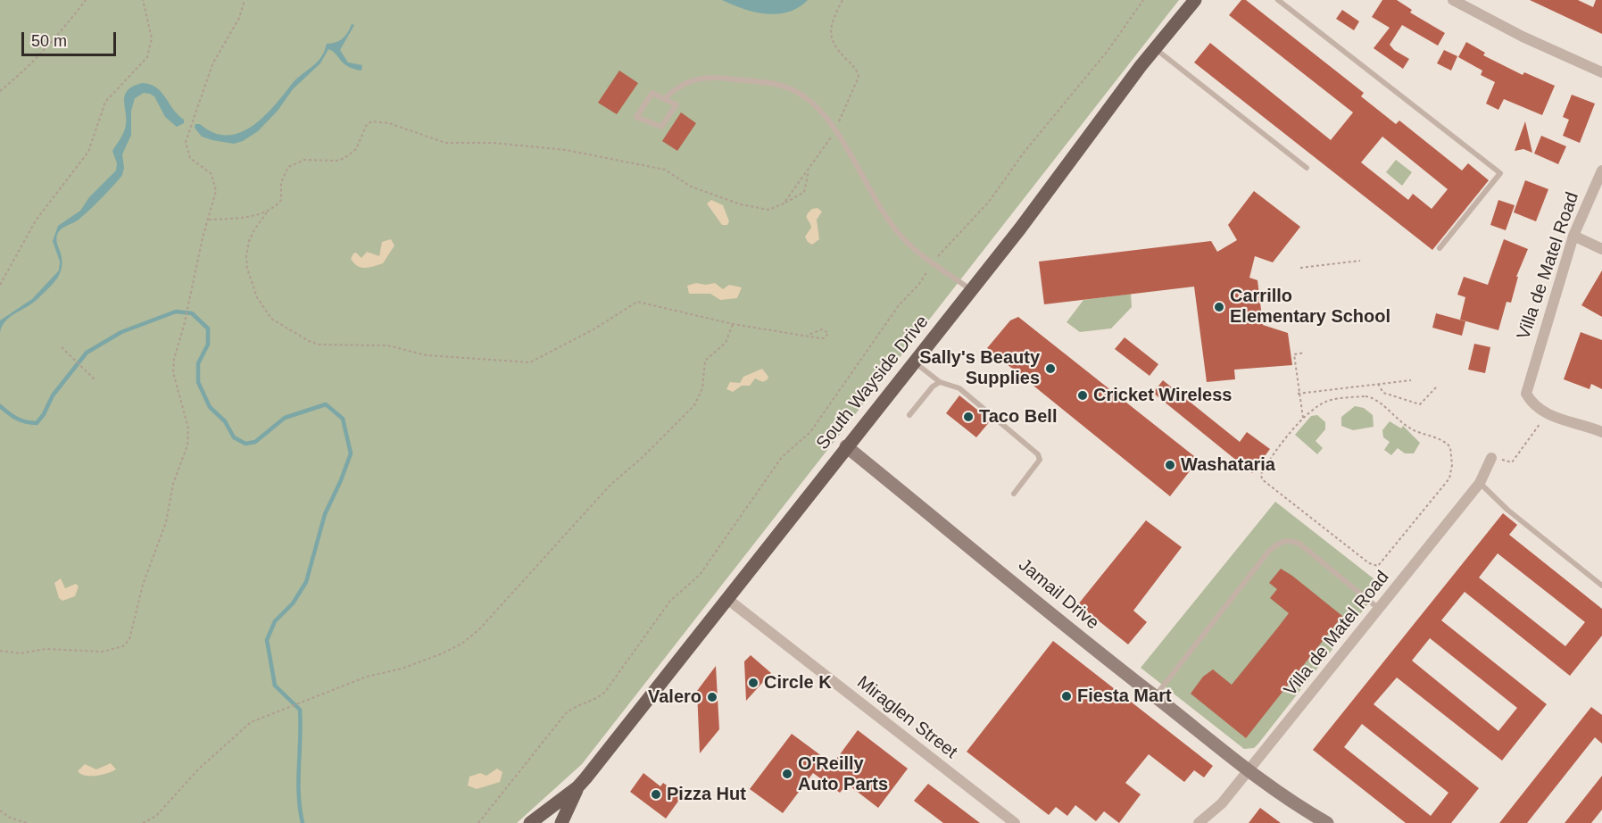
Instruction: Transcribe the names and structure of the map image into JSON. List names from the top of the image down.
{
  "streets": {
    "main road": ["South Wayside Drive"],
    "street": ["Villa de Matel Road", "Jamail Drive", "Miraglen Street"]
  },
  "crossings": [
    ["Villa de Matel Road", "Jamail Drive"],
    ["South Wayside Drive", "Jamail Drive"],
    ["South Wayside Drive", "Miraglen Street"]
  ],
  "places": [
    "Carrillo Elementary School",
    "Sally's Beauty Supplies",
    "Cricket Wireless",
    "Taco Bell",
    "Washataria",
    "Circle K",
    "Fiesta Mart",
    "Valero",
    "O'Reilly Auto Parts",
    "Pizza Hut"
  ],
  "scale_bar": "50 m"
}
